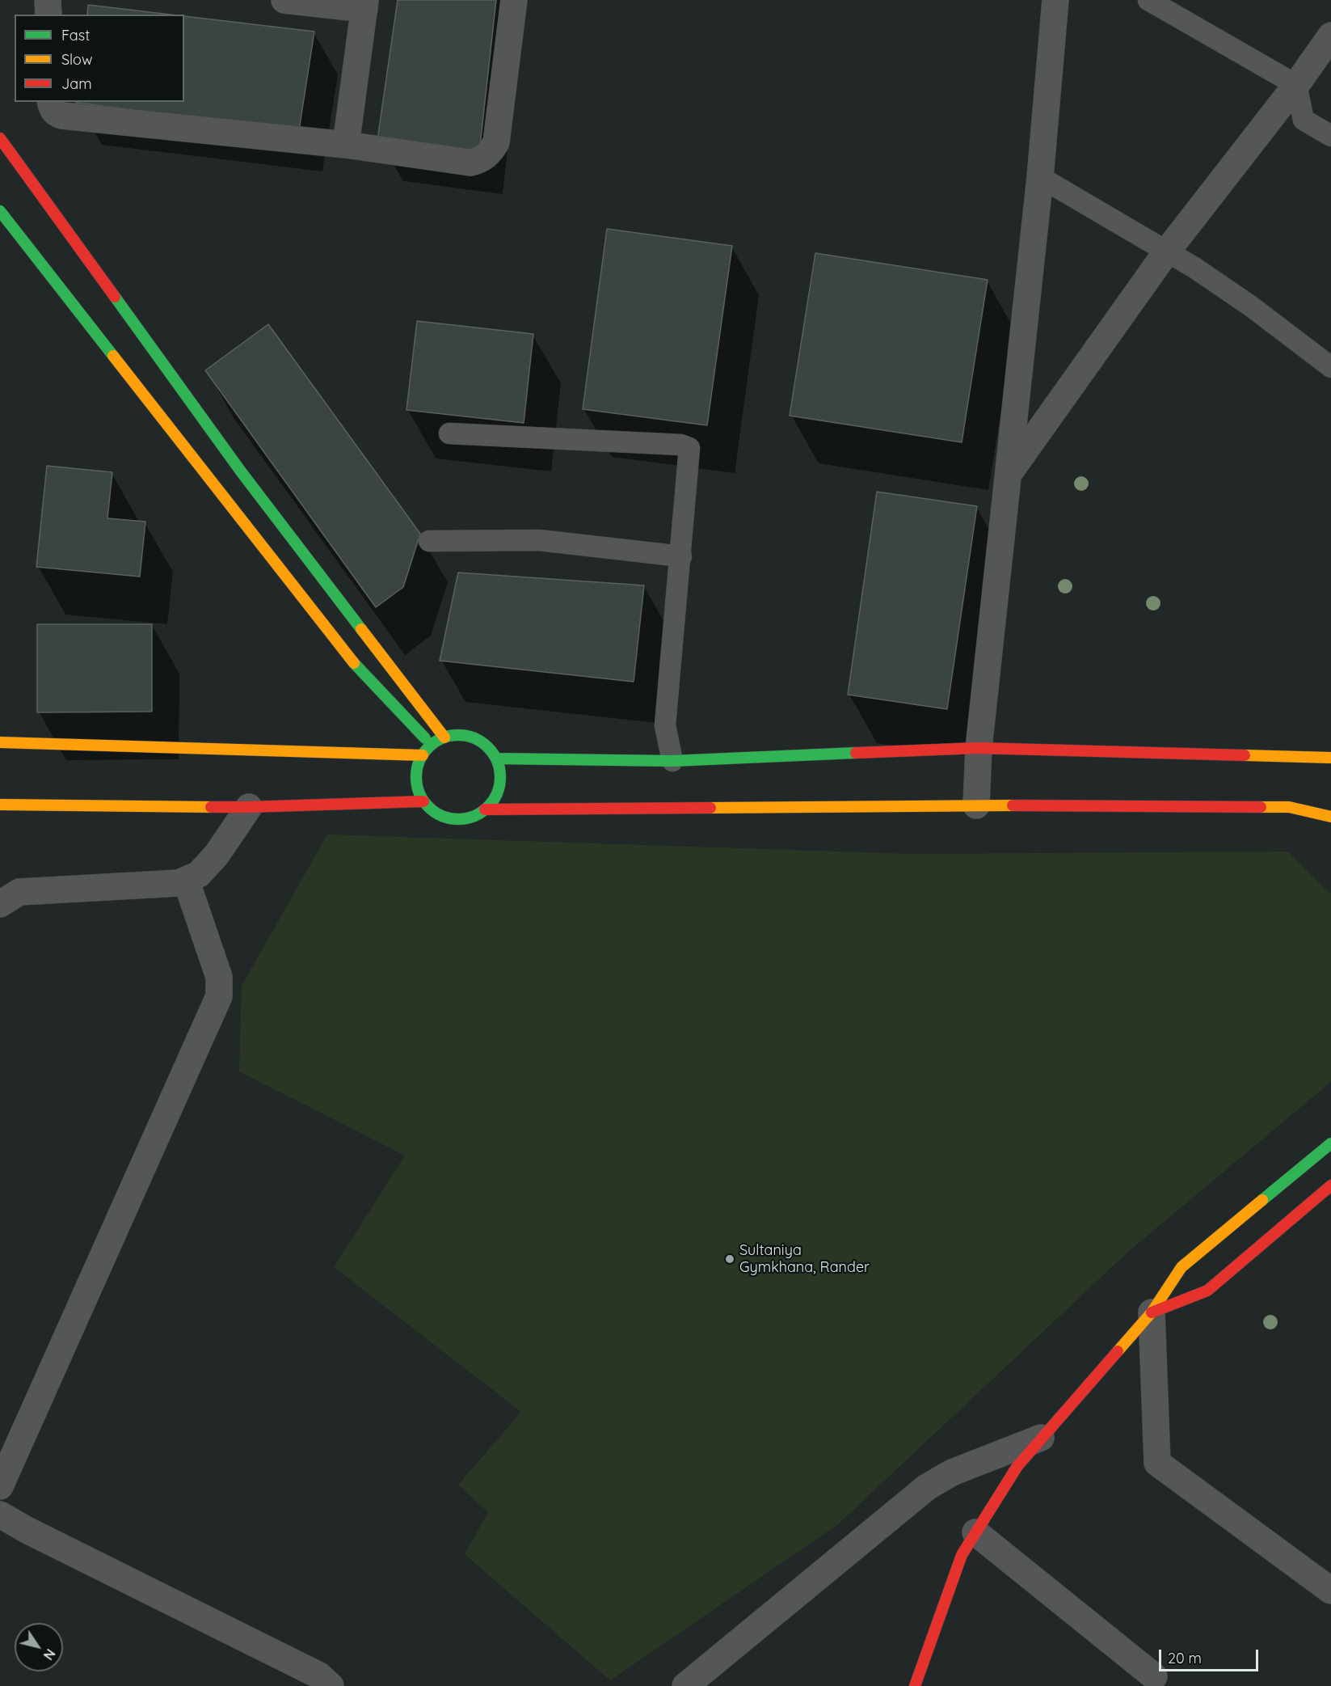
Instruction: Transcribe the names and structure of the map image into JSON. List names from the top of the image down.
{
  "places": ["Sultaniya Gymkhana, Rander"],
  "legend": ["Fast", "Slow", "Jam"],
  "scale_bar": "20 m",
  "north": "bottom right"
}
